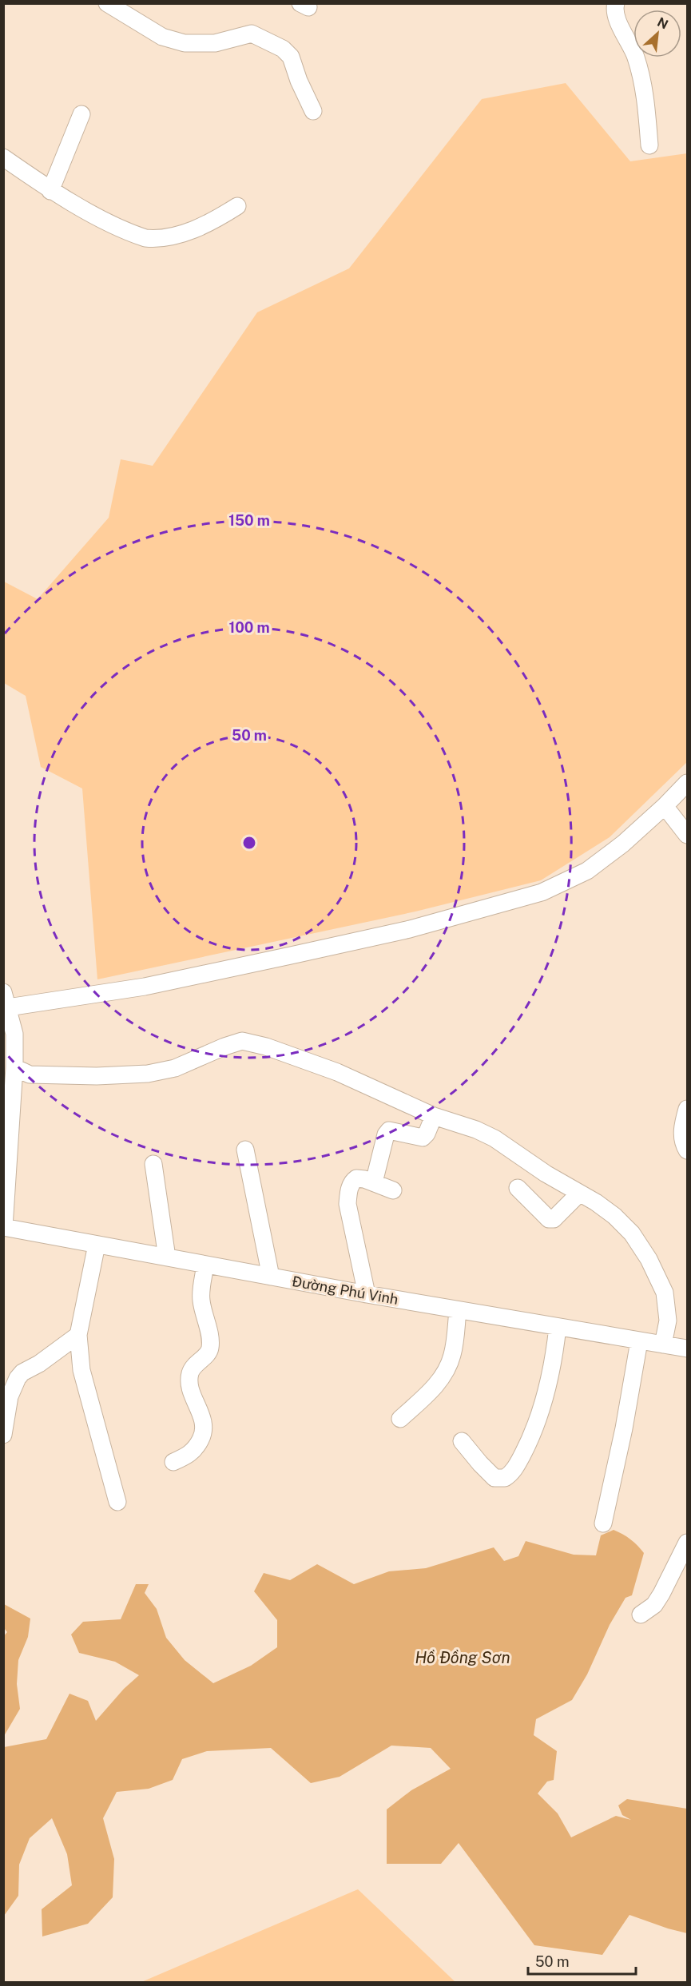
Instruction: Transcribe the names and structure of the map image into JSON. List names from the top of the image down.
{
  "streets": {
    "street": ["Đường Phú Vinh"]
  },
  "water": ["Hồ Đồng Sơn"],
  "scale_bar": "50 m",
  "north": "top right",
  "rings": ["150 m", "100 m", "50 m"]
}
